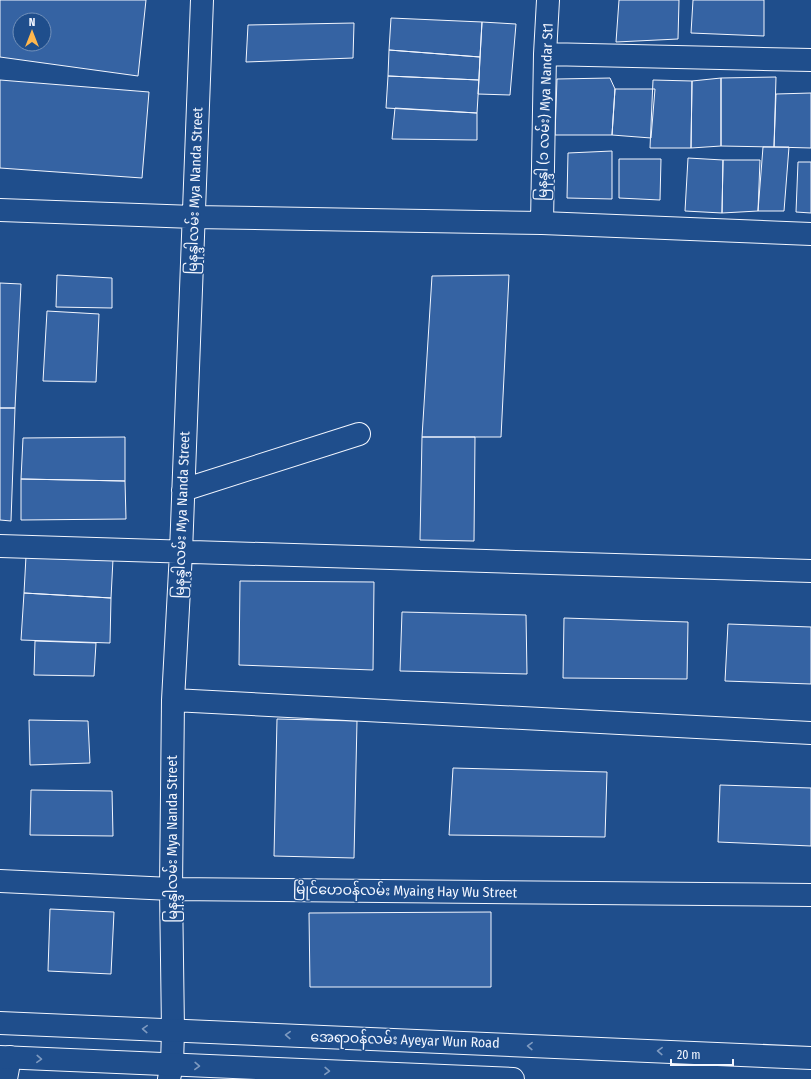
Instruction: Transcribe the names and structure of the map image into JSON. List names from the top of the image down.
{
  "streets": {
    "street": [
      "မြနန္ဒါ (၁ လမ်း) Mya Nandar St1",
      "မြနန္ဒါလမ်း Mya Nanda Street",
      "မြိုင်ဟေဝန်လမ်း Myaing Hay Wu Street",
      "အေရာဝန်လမ်း Ayeyar Wun Road"
    ]
  },
  "crossings": [
    ["မြနန္ဒါလမ်း Mya Nanda Street", "မြိုင်ဟေဝန်လမ်း Myaing Hay Wu Street"],
    ["မြနန္ဒါလမ်း Mya Nanda Street", "အေရာဝန်လမ်း Ayeyar Wun Road"]
  ],
  "scale_bar": "20 m",
  "north": "top"
}
